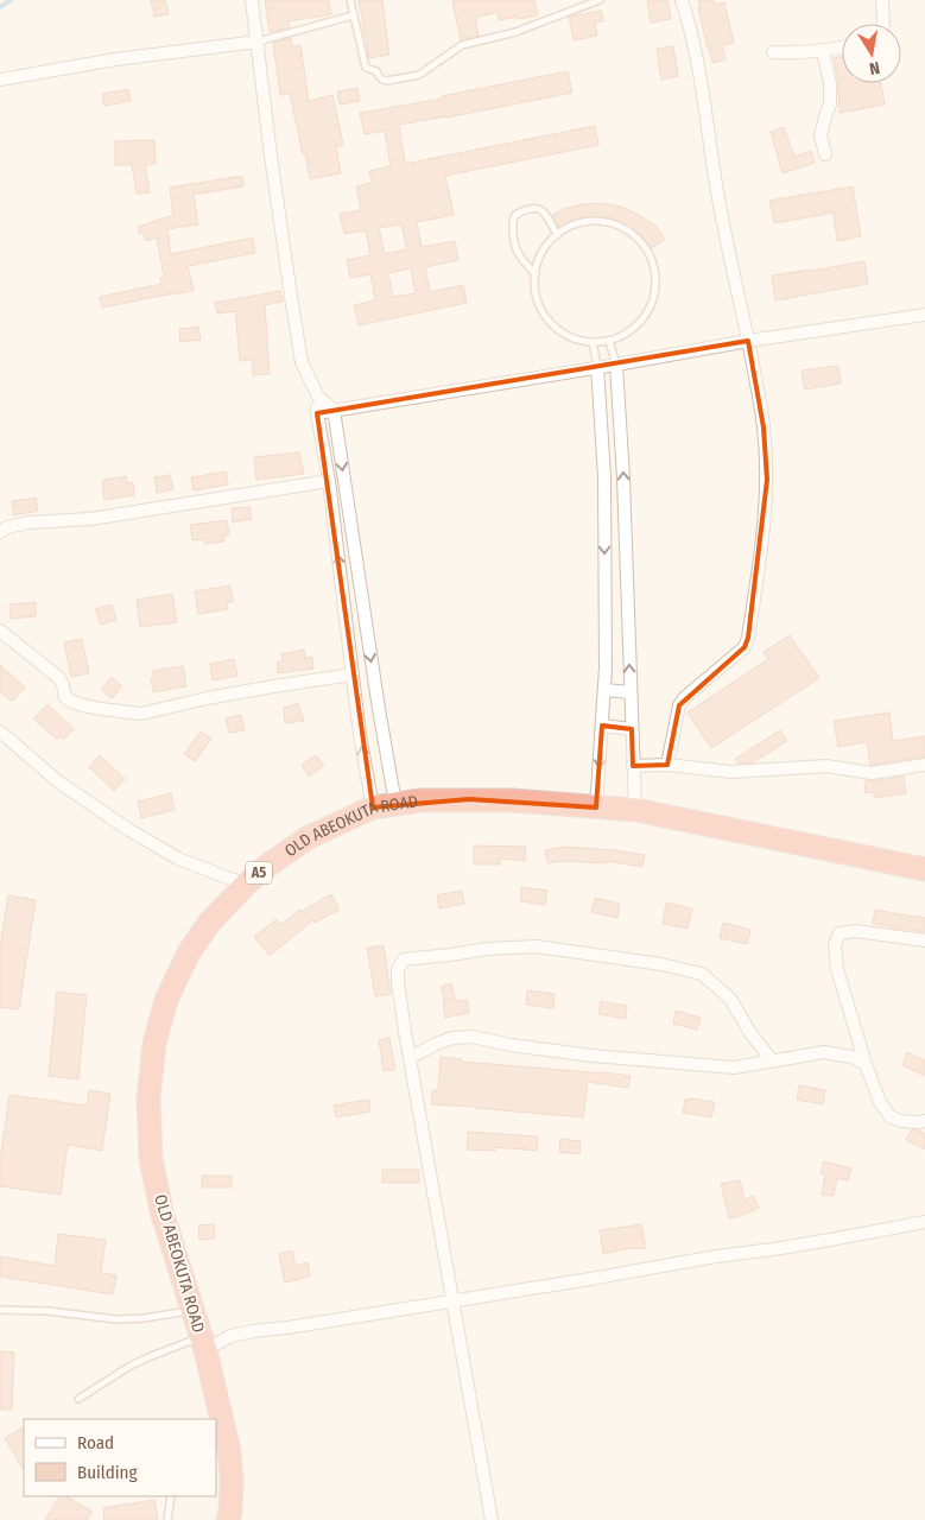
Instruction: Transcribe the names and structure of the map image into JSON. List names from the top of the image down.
{
  "streets": {
    "highway": ["OLD ABEOKUTA ROAD", "A5"]
  },
  "legend": ["Road", "Building"],
  "north": "bottom"
}
